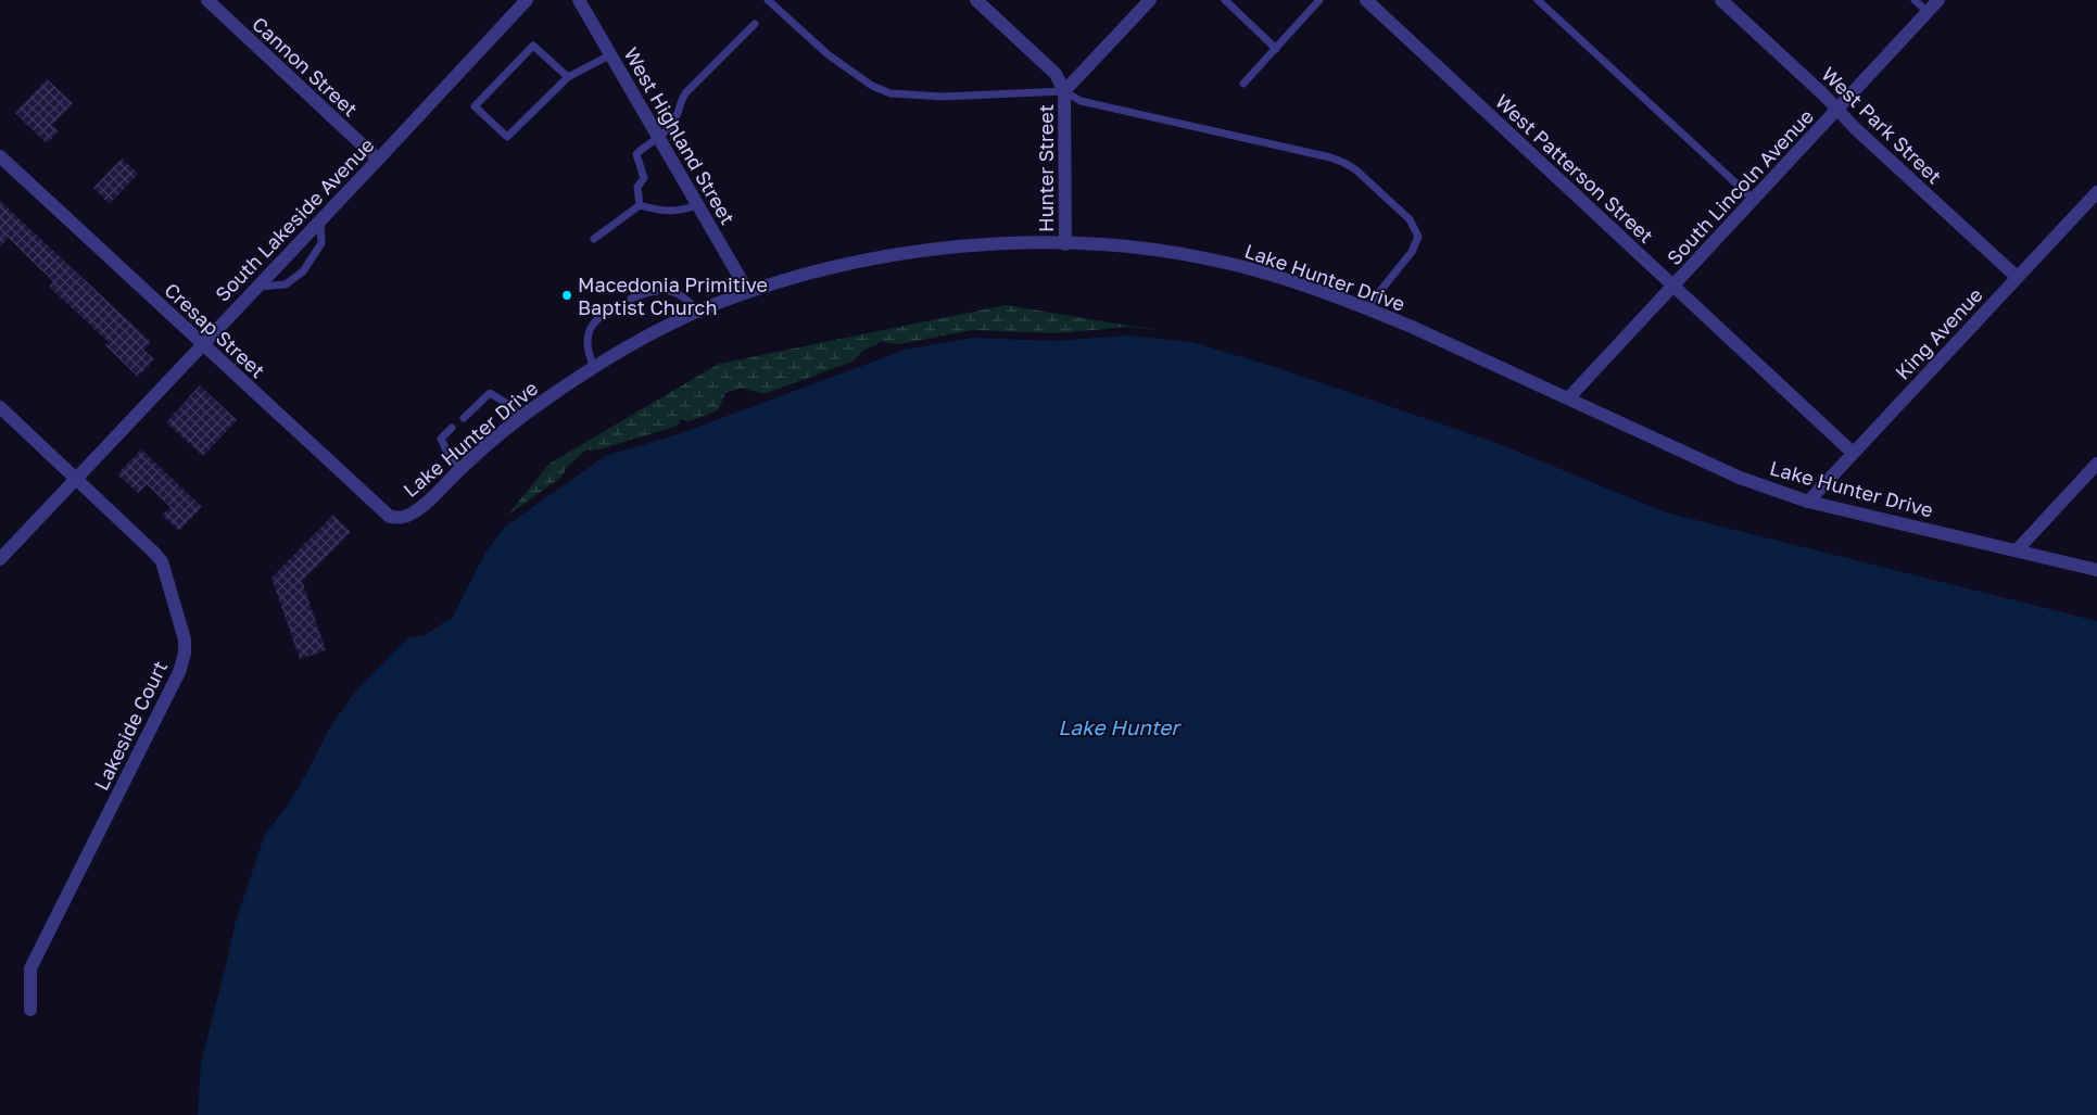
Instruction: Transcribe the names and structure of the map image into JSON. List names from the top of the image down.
{
  "streets": {
    "street": [
      "Cannon Street",
      "West Park Street",
      "West Highland Street",
      "Hunter Street",
      "West Patterson Street",
      "South Lincoln Avenue",
      "South Lakeside Avenue",
      "Lake Hunter Drive",
      "Cresap Street",
      "King Avenue",
      "Lakeside Court"
    ]
  },
  "crossings": [
    ["Cannon Street", "South Lakeside Avenue"],
    ["West Park Street", "South Lincoln Avenue"],
    ["West Park Street", "King Avenue"],
    ["West Highland Street", "Lake Hunter Drive"],
    ["Hunter Street", "Lake Hunter Drive"],
    ["West Patterson Street", "South Lincoln Avenue"],
    ["West Patterson Street", "King Avenue"],
    ["South Lincoln Avenue", "Lake Hunter Drive"],
    ["South Lakeside Avenue", "Cresap Street"],
    ["South Lakeside Avenue", "Lakeside Court"],
    ["Lake Hunter Drive", "Cresap Street"],
    ["Lake Hunter Drive", "King Avenue"]
  ],
  "water": ["Lake Hunter"],
  "places": ["Macedonia Primitive Baptist Church"]
}
